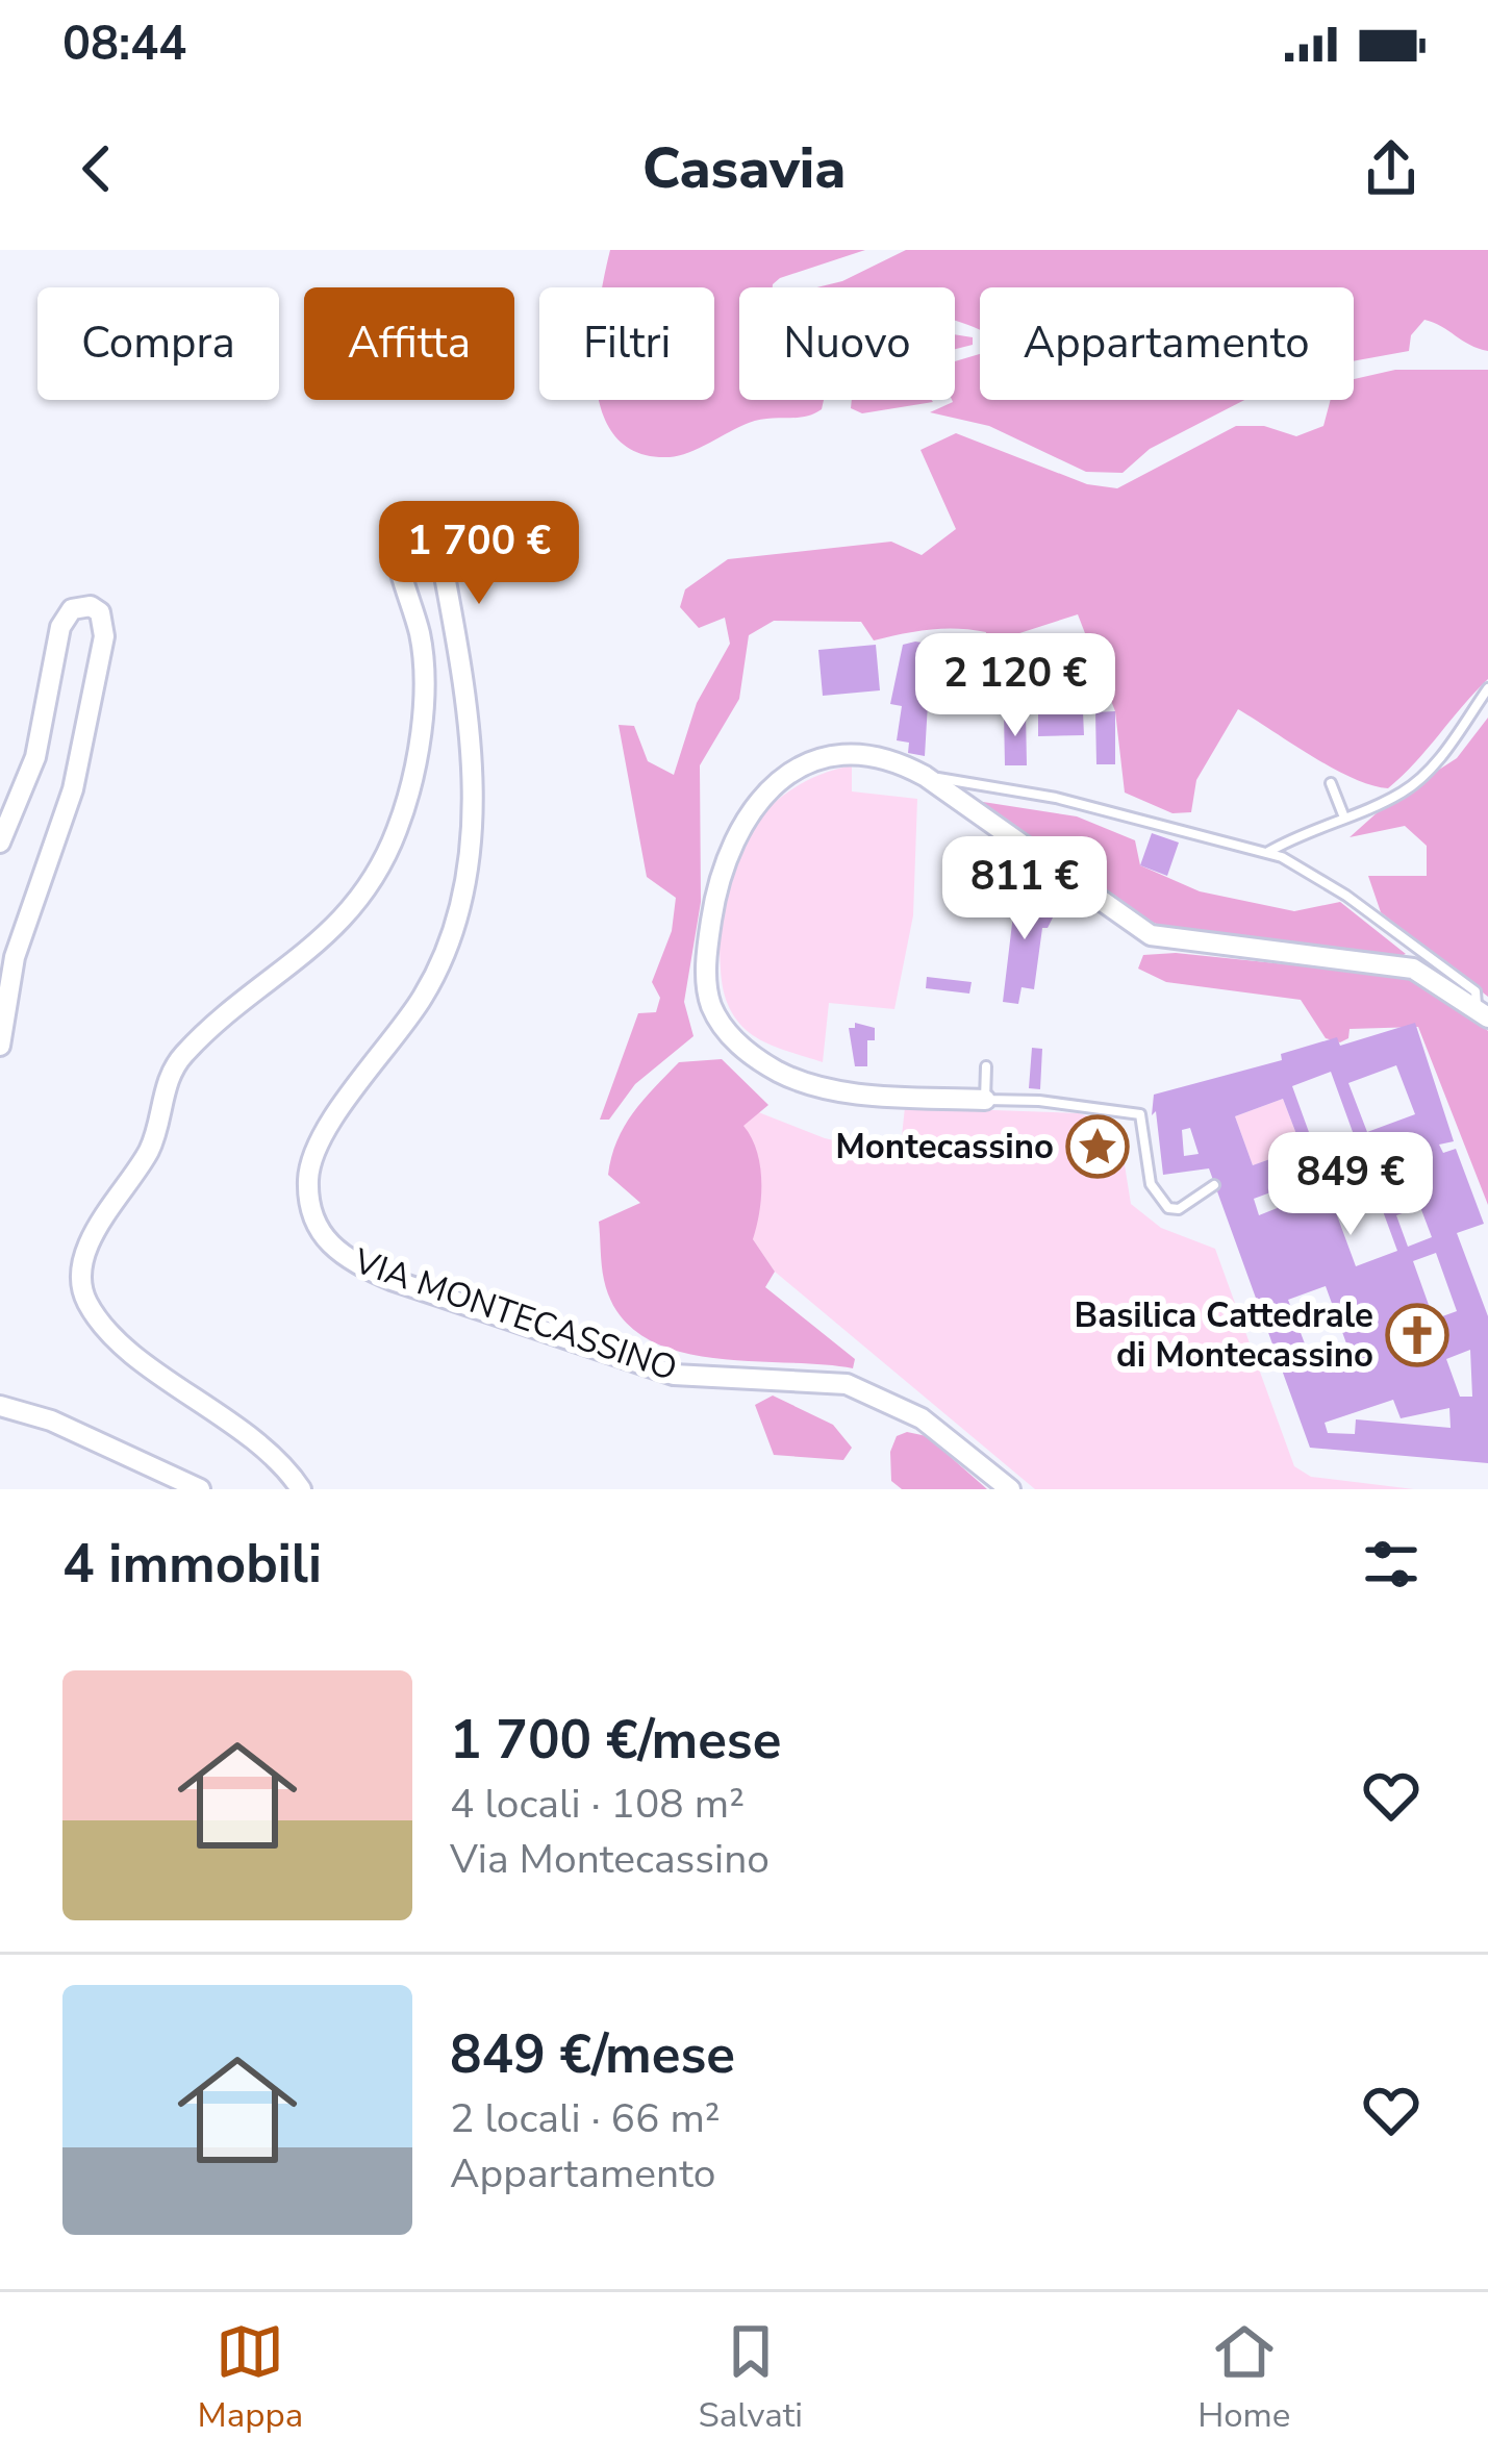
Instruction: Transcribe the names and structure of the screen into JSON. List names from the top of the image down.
{
  "streets": {
    "street": ["VIA MONTECASSINO"]
  },
  "places": {
    "place": ["Montecassino"],
    "church": ["Basilica Cattedrale di Montecassino"]
  },
  "page": {
    "status": "08:44",
    "header": "Casavia",
    "chip": [
      "Compra",
      "Affitta",
      "Filtri",
      "Nuovo",
      "Appartamento"
    ],
    "price": [
      "1 700 €",
      "2 120 €",
      "811 €",
      "849 €"
    ],
    "heading": "4 immobili",
    "list": [
      {
        "name": "1 700 €/mese",
        "note": "4 locali · 108 m² · Via Montecassino"
      },
      {
        "name": "849 €/mese",
        "note": "2 locali · 66 m² · Appartamento"
      }
    ],
    "tabs": ["Mappa", "Salvati", "Home"]
  }
}
